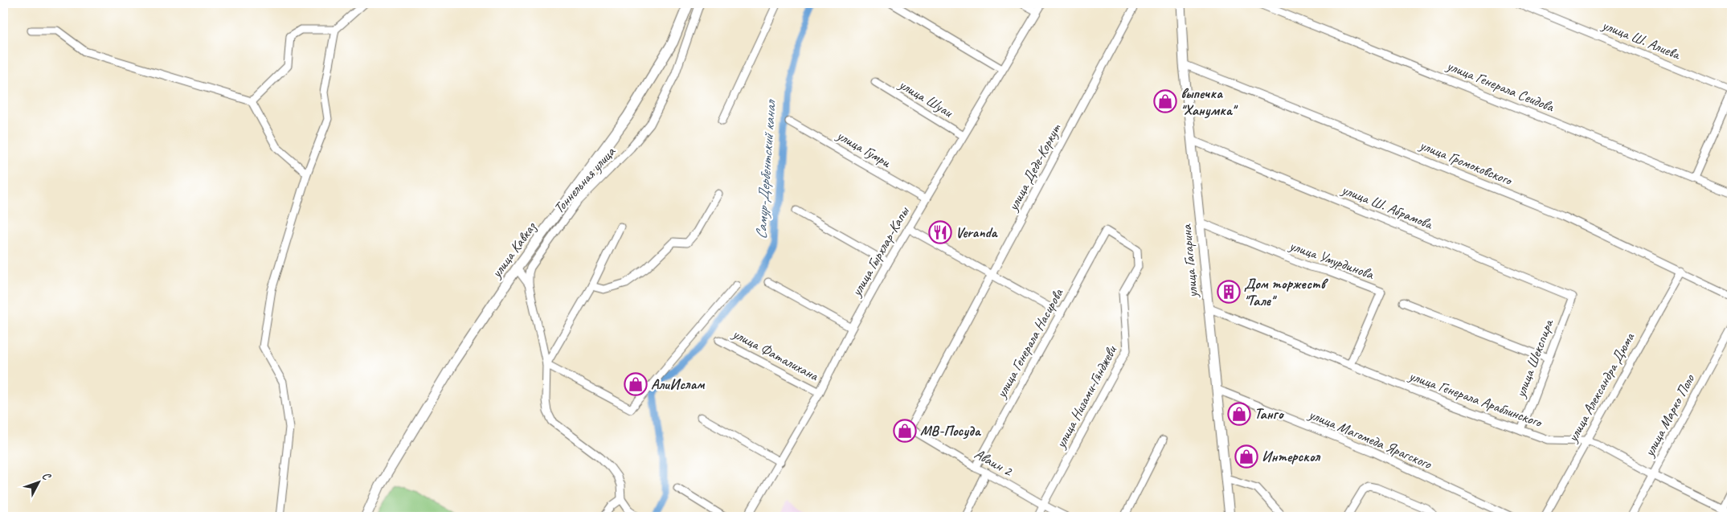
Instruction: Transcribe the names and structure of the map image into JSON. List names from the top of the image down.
{
  "streets": {
    "highway": ["улица Кавказ"],
    "main road": ["улица Гагарина"],
    "street": [
      "улица Ш. Алиева",
      "улица Генерала Сеидова",
      "улица Шуаи",
      "улица Гумри",
      "улица Громоковского",
      "улица Деде-Коркут",
      "Тоннельная улица",
      "улица Ш. Абрамова",
      "улица Гырхлар-Капы",
      "улица Умурдинова",
      "улица Генерала Насирова",
      "улица Фаталихана",
      "улица Шекспира",
      "улица Александра Дюма",
      "улица Низами-Гянджеви",
      "улица Генерала Араблинского",
      "улица Марко Поло",
      "улица Магомеда Ярагского",
      "Аваин 2"
    ]
  },
  "crossings": [
    ["улица Шуаи", "улица Гырхлар-Капы"],
    ["улица Гумри", "улица Гырхлар-Капы"],
    ["улица Громоковского", "улица Гагарина"],
    ["улица Громоковского", "улица Александра Дюма"],
    ["улица Деде-Коркут", "Аваин 2"],
    ["улица Ш. Абрамова", "улица Гагарина"],
    ["улица Ш. Абрамова", "улица Шекспира"],
    ["улица Гырхлар-Капы", "улица Фаталихана"],
    ["улица Умурдинова", "улица Гагарина"],
    ["улица Умурдинова", "улица Генерала Араблинского"],
    ["улица Гагарина", "улица Генерала Араблинского"],
    ["улица Гагарина", "улица Магомеда Ярагского"],
    ["улица Генерала Насирова", "улица Низами-Гянджеви"],
    ["улица Генерала Насирова", "Аваин 2"],
    ["улица Шекспира", "улица Генерала Араблинского"],
    ["улица Александра Дюма", "улица Генерала Араблинского"],
    ["улица Низами-Гянджеви", "Аваин 2"],
    ["улица Генерала Араблинского", "улица Марко Поло"]
  ],
  "water": ["Самур-Дербентский канал"],
  "places": {
    "shop": [
      "выпечка \"Ханумка\"",
      "АлиИслам",
      "Танго",
      "МВ-Посуда",
      "Интерскол"
    ],
    "restaurant": ["Veranda"],
    "building": ["Дом торжеств \"Тале\""]
  },
  "north": "top right"
}
